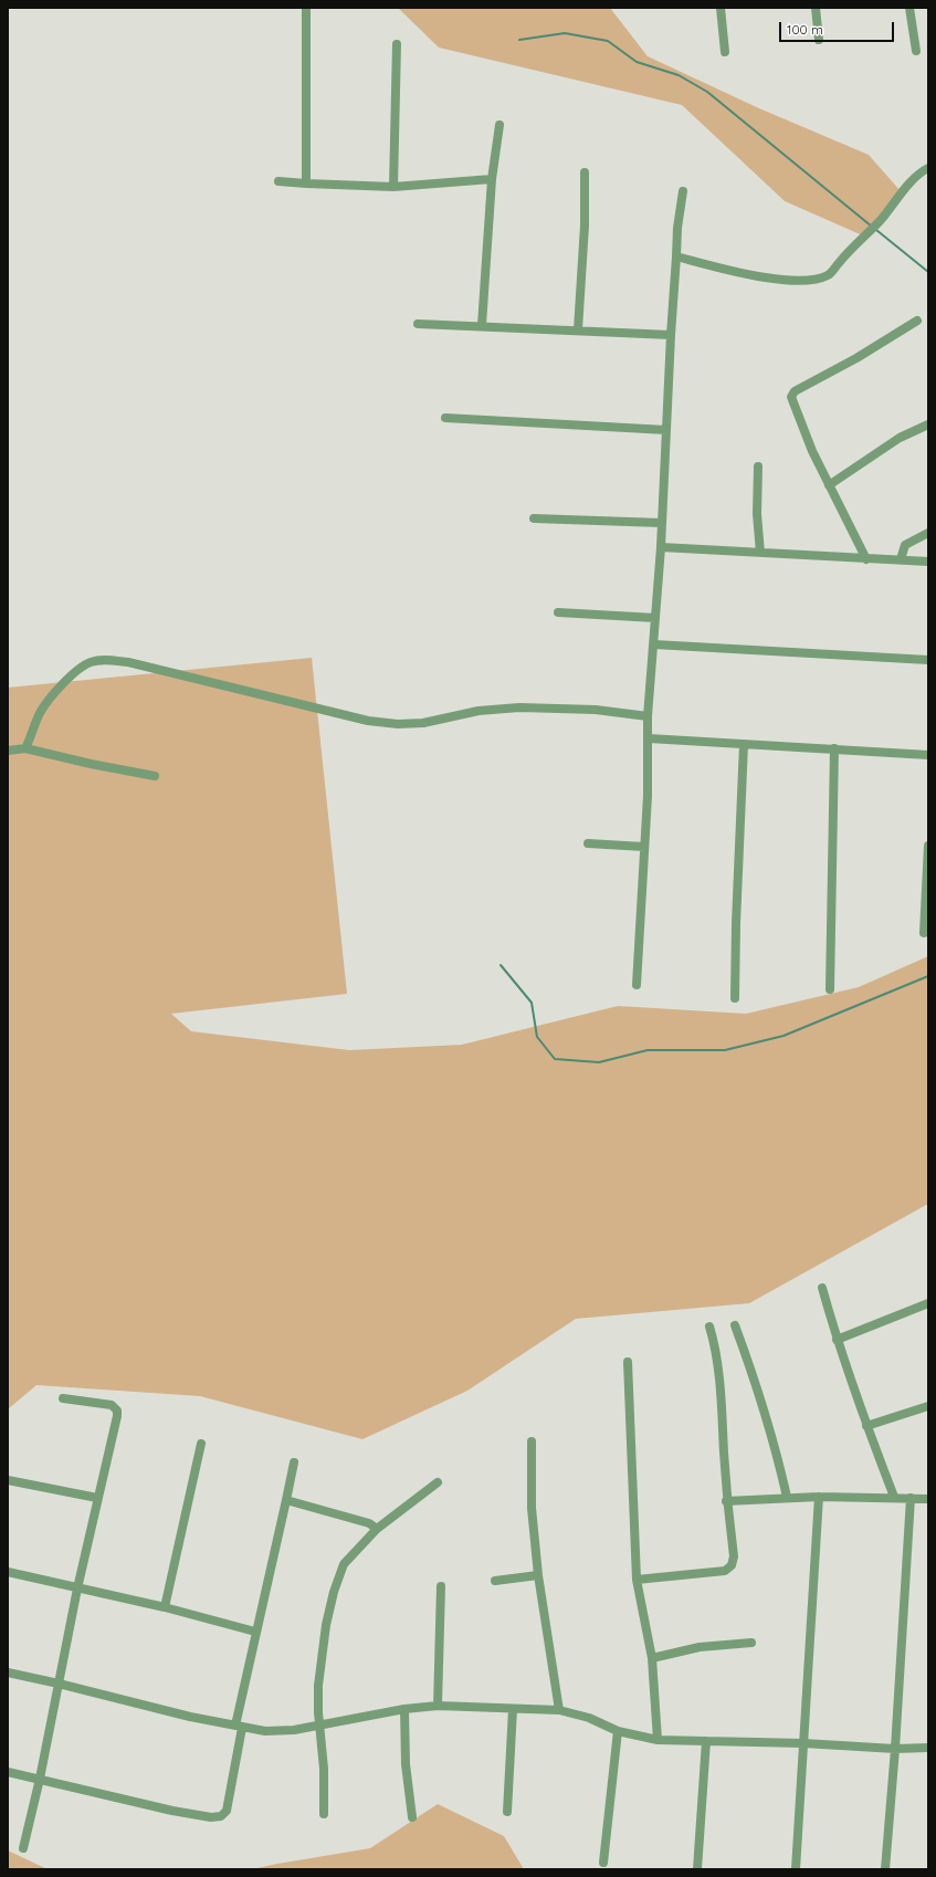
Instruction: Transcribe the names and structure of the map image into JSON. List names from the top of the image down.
{
  "scale_bar": "100 m"
}
